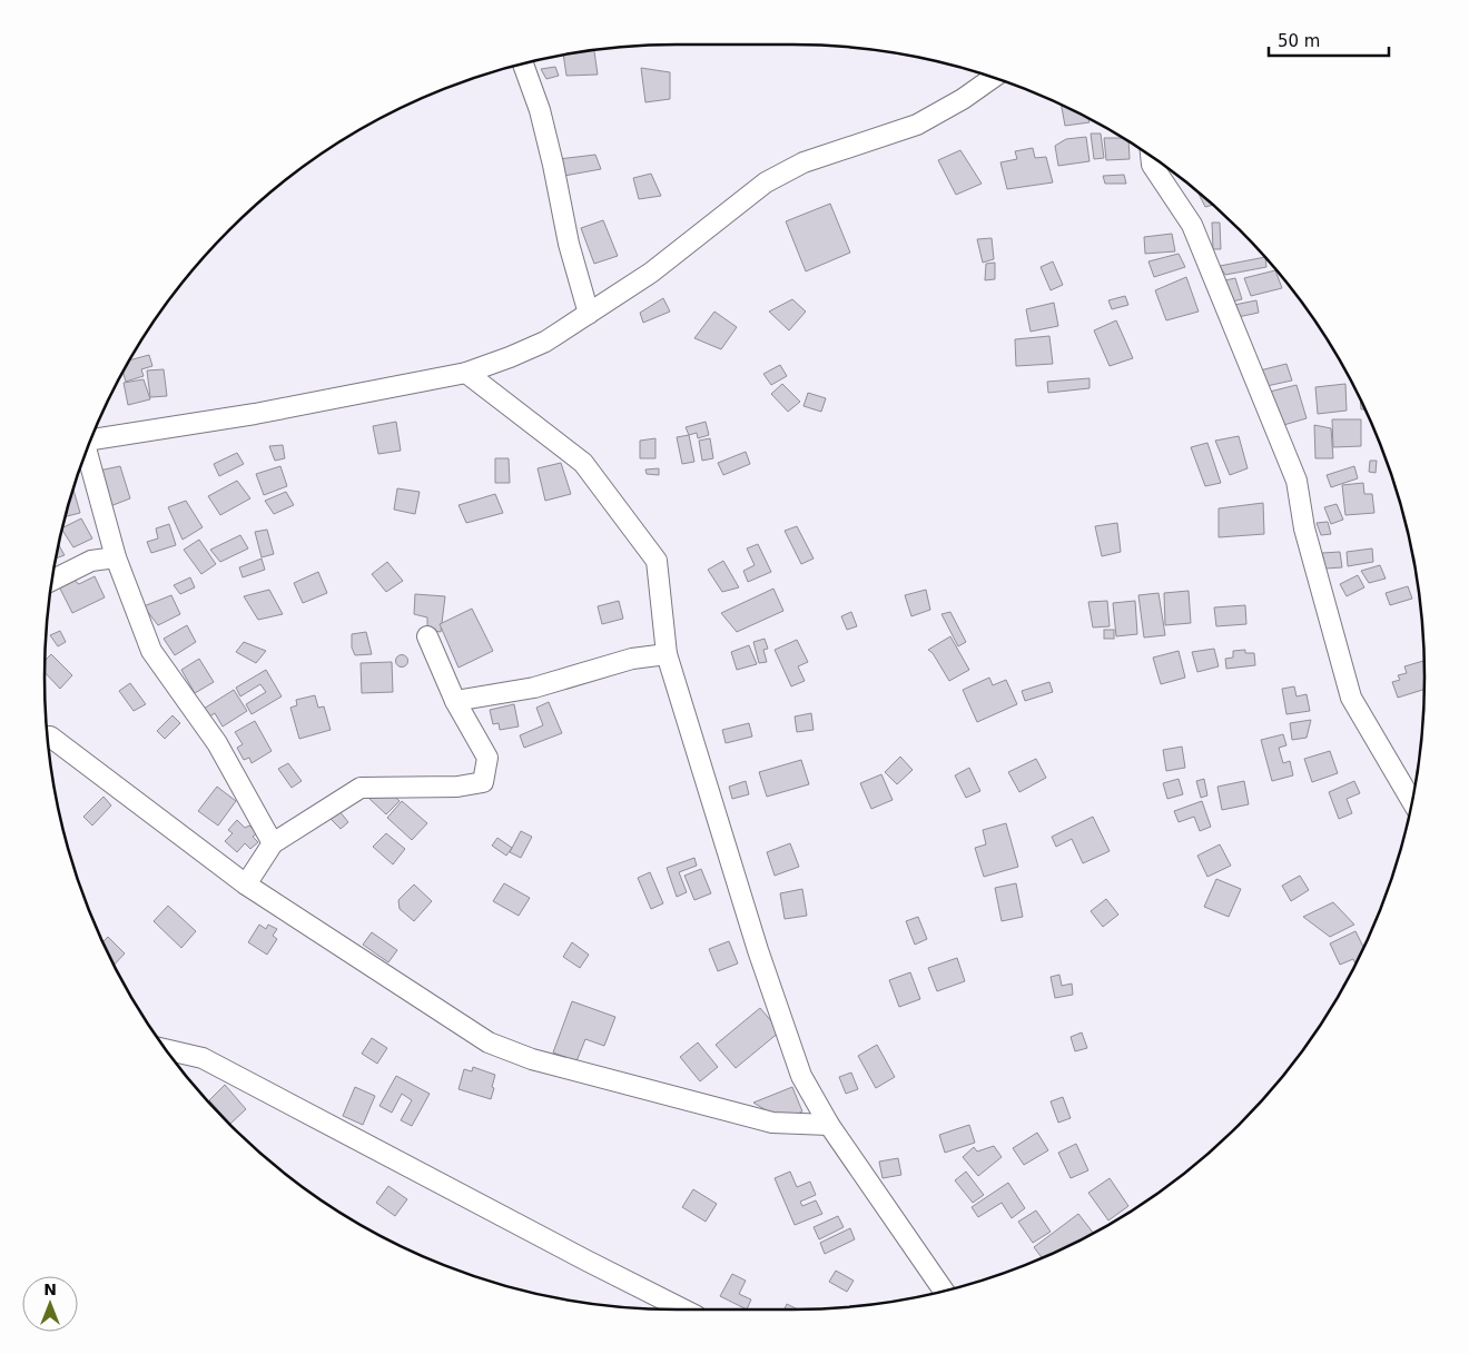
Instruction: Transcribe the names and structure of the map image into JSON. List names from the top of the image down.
{
  "scale_bar": "50 m",
  "north": "top"
}
